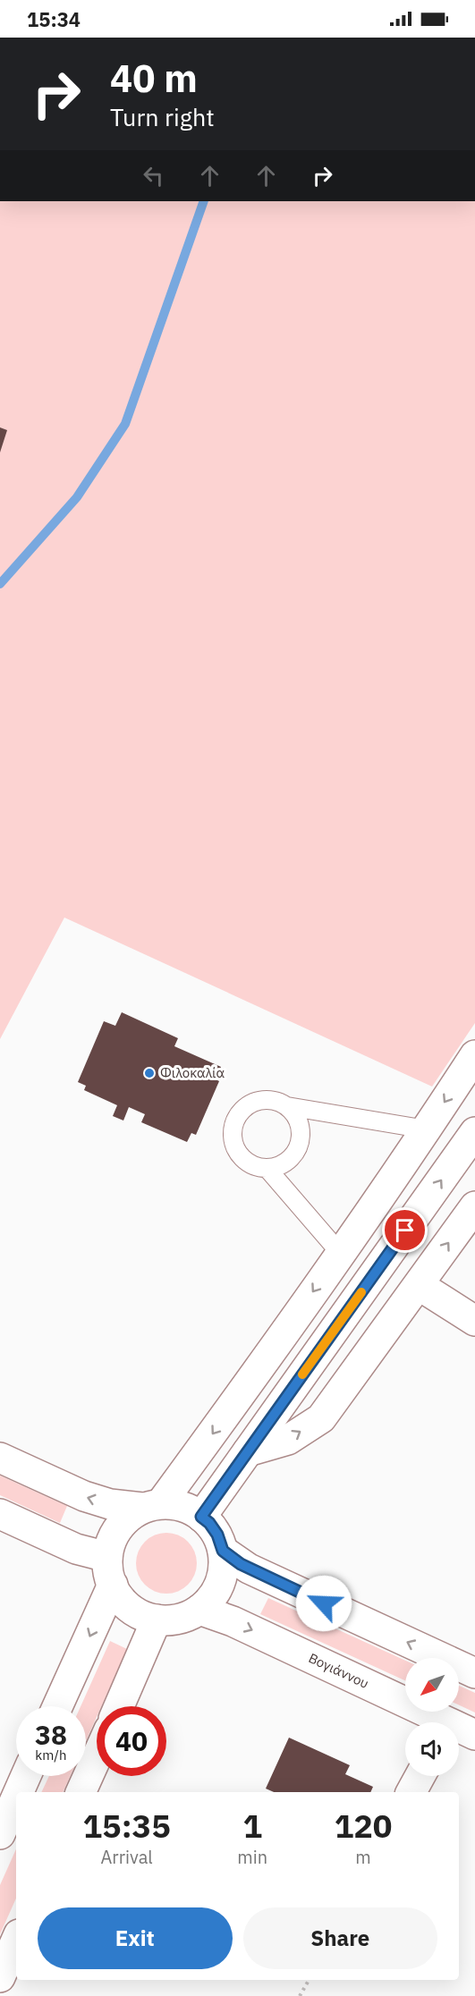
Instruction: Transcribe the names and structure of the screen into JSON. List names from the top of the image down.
{
  "streets": {
    "street": ["Βογιάννου"]
  },
  "places": ["Φιλοκαλία"],
  "north": "bottom left",
  "page": {
    "status": "15:34",
    "turn": ["40 m", "Turn right"],
    "speed": "38 km/h",
    "limit": "40",
    "eta": [
      "15:35",
      "Arrival",
      "1",
      "min",
      "120",
      "m"
    ],
    "buttons": ["Exit", "Share"]
  }
}
